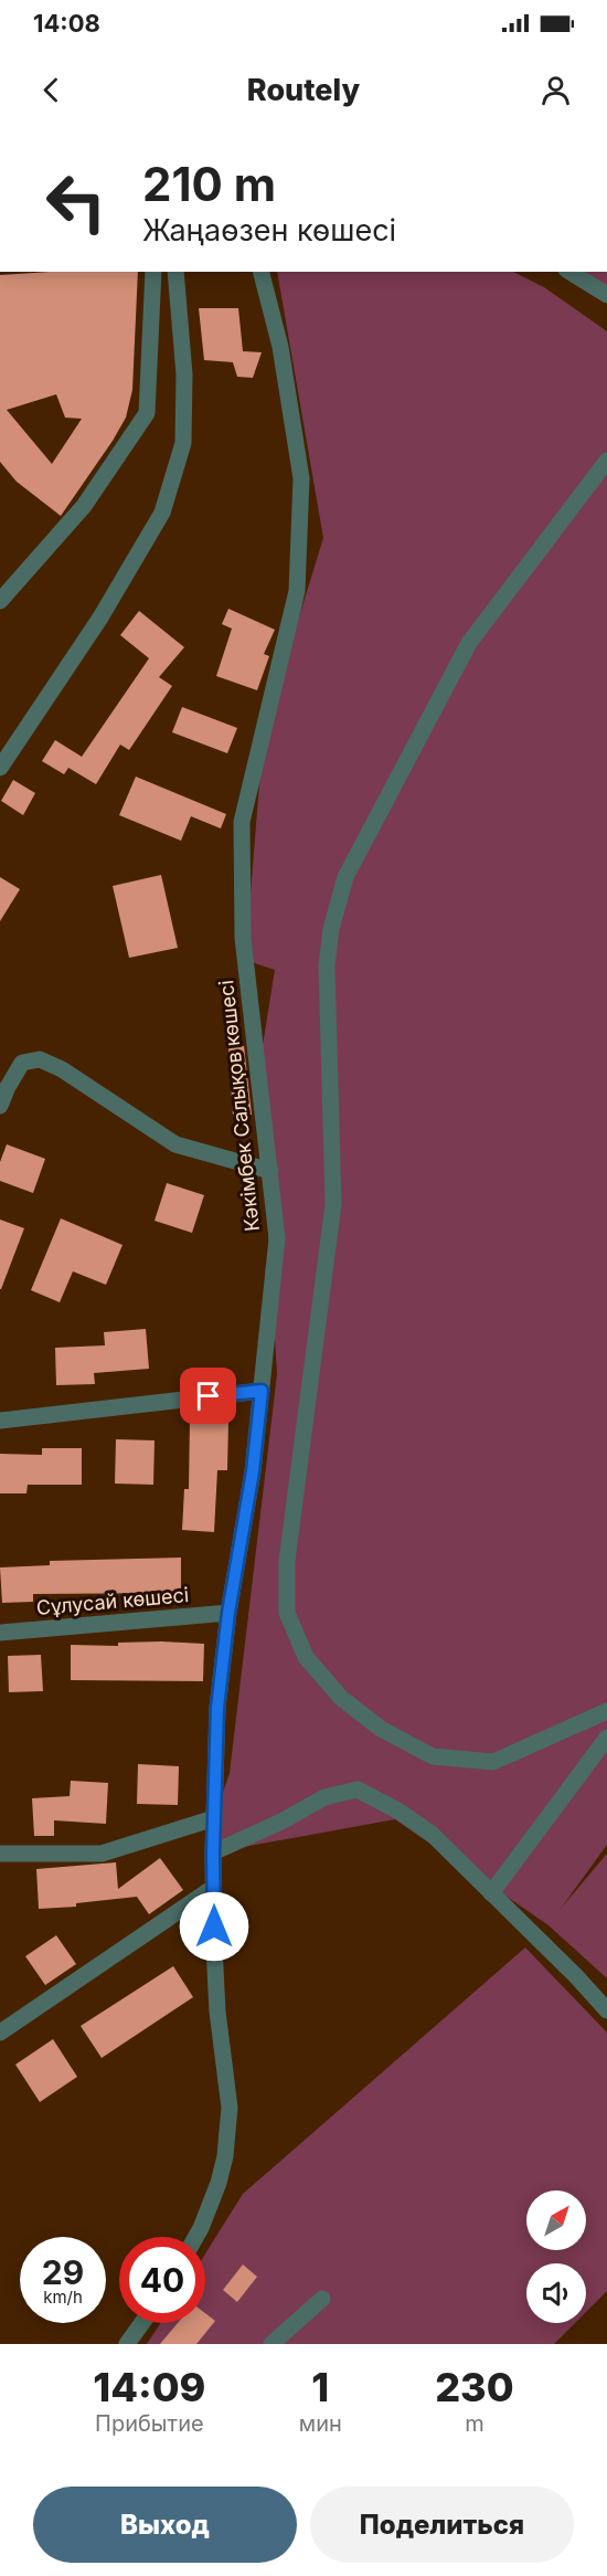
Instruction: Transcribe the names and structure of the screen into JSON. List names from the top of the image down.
{
  "streets": {
    "street": ["Кәкімбек Салықов көшесі", "Сұлусай көшесі"]
  },
  "crossings": [
    ["Кәкімбек Салықов көшесі", "Сұлусай көшесі"]
  ],
  "north": "top right",
  "page": {
    "status": "14:08",
    "header": "Routely",
    "turn": ["210 m", "Жаңаөзен көшесі"],
    "speed": "29 km/h",
    "limit": "40",
    "eta": [
      "14:09",
      "Прибытие",
      "1",
      "мин",
      "230",
      "m"
    ],
    "buttons": ["Выход", "Поделиться"]
  }
}
